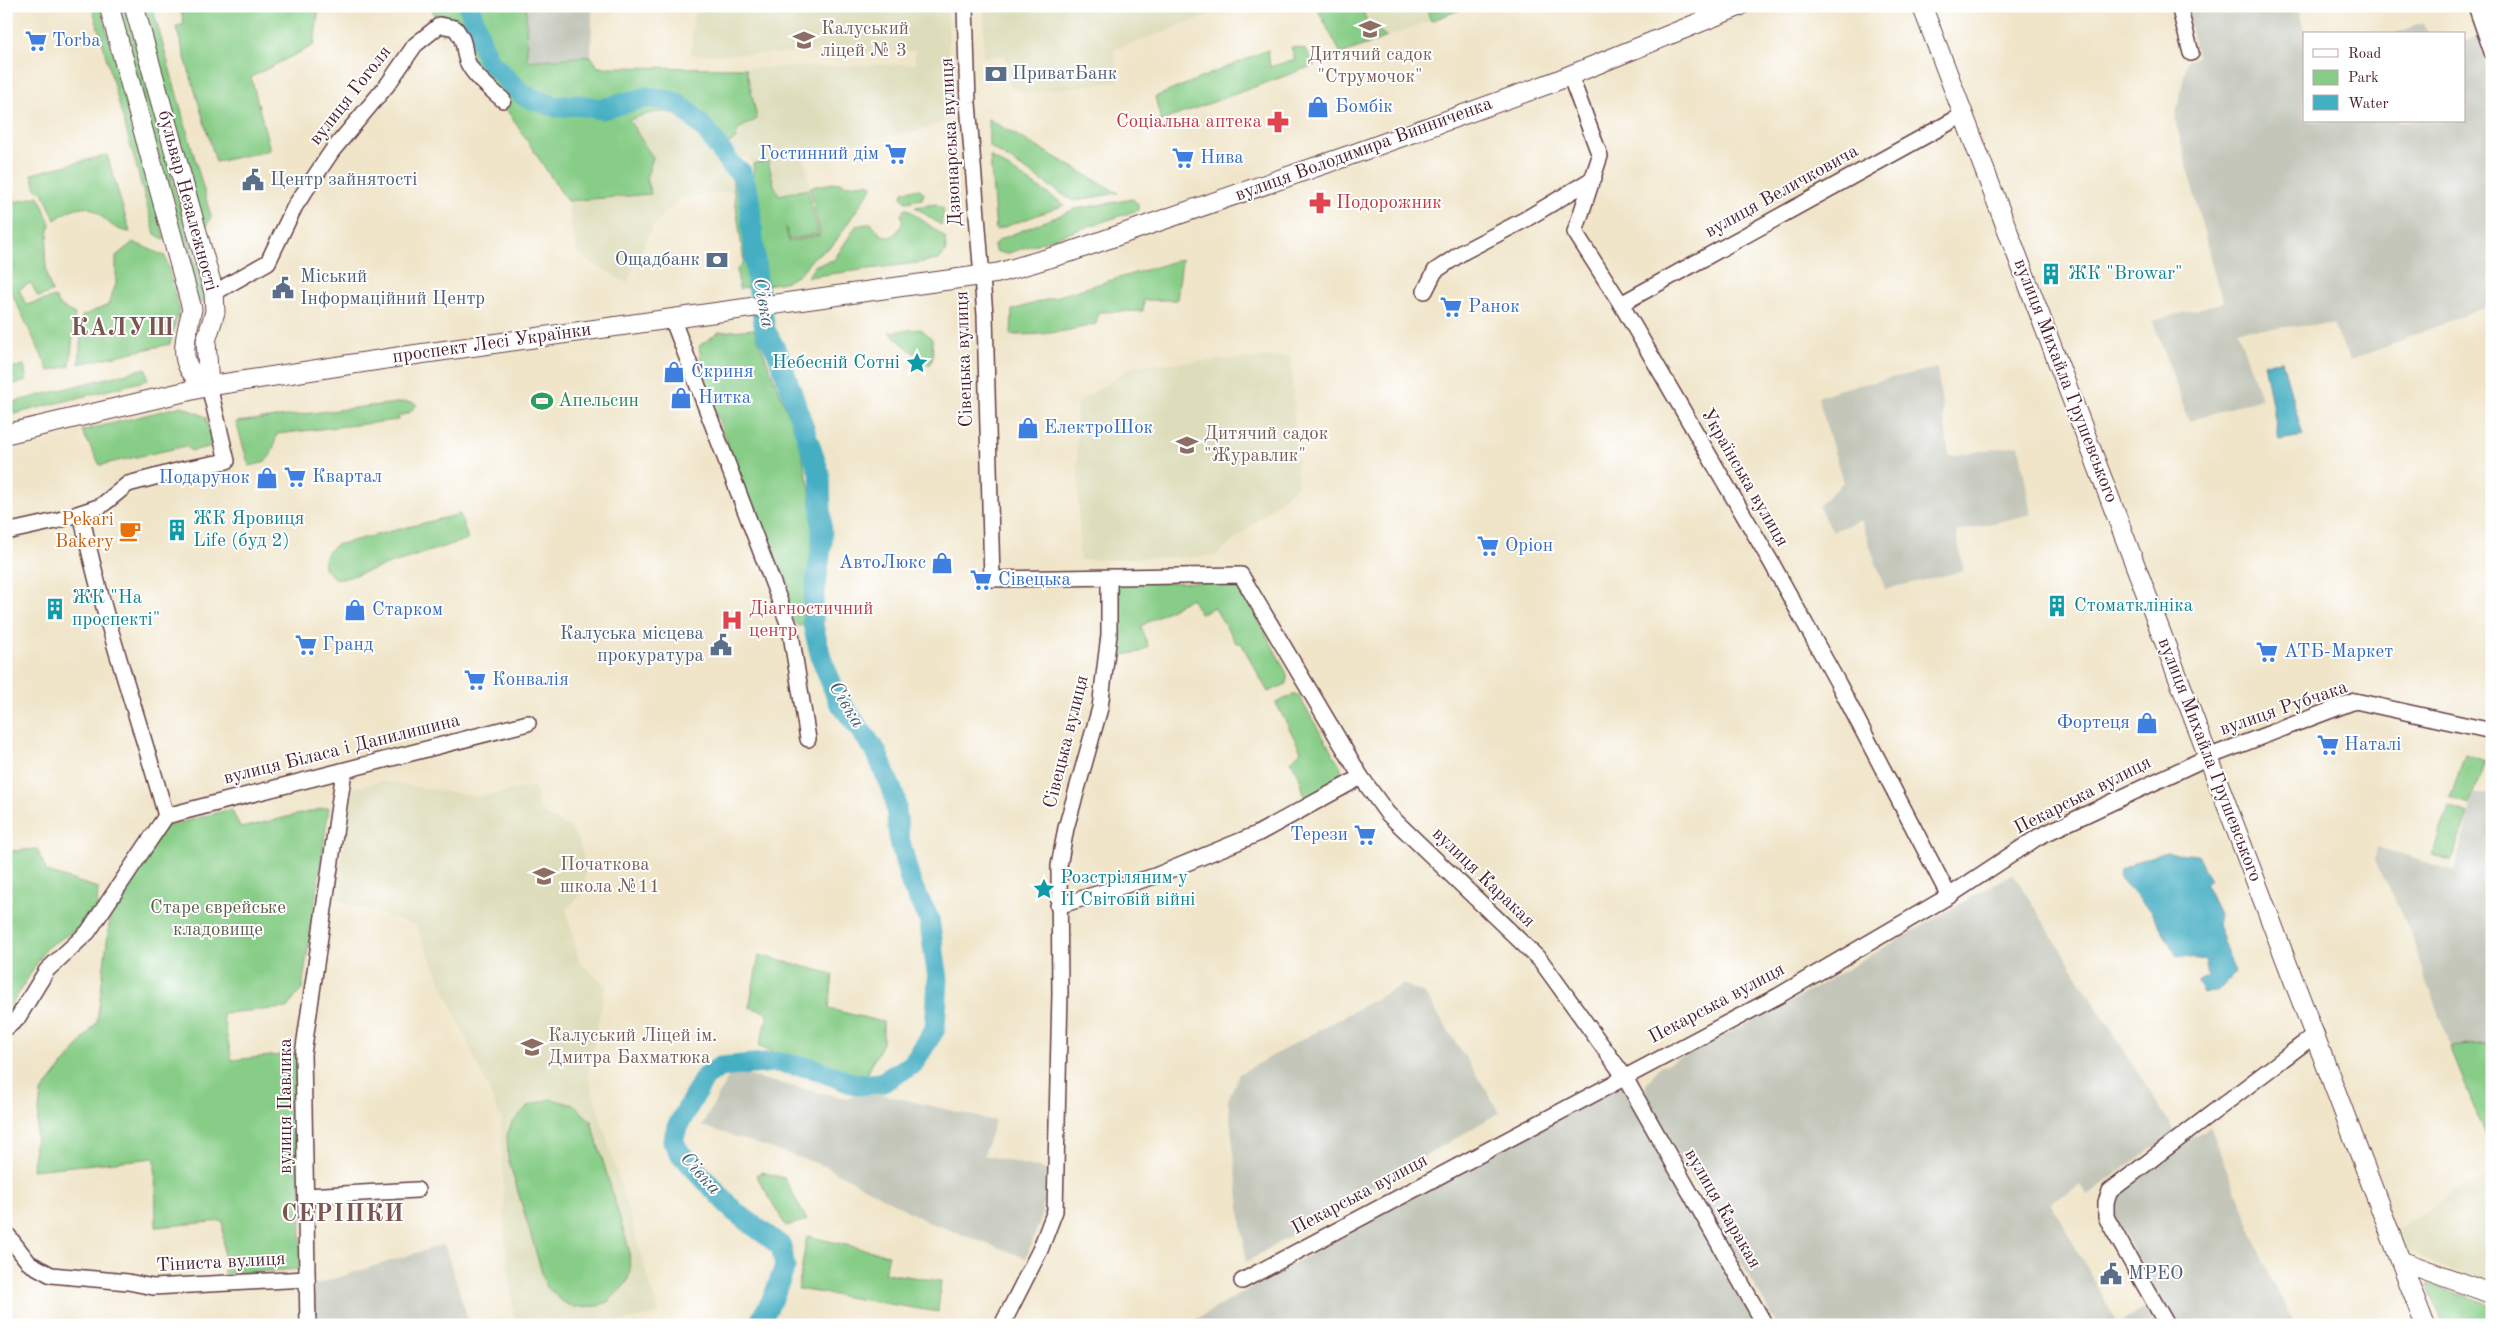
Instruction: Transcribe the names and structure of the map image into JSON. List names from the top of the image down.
{
  "streets": {
    "main road": [
      "вулиця Володимира Винниченка",
      "бульвар Незалежності",
      "проспект Лесі Українки",
      "вулиця Михайла Грушевського"
    ],
    "street": [
      "вулиця Гоголя",
      "Дзвонарська вулиця",
      "вулиця Величковича",
      "Сівецька вулиця",
      "Українська вулиця",
      "вулиця Рубчака",
      "вулиця Біласа і Данилишина",
      "Пекарська вулиця",
      "вулиця Каракая",
      "вулиця Павлика",
      "Тіниста вулиця"
    ]
  },
  "crossings": [
    ["вулиця Гоголя", "бульвар Незалежності"],
    ["Дзвонарська вулиця", "вулиця Володимира Винниченка"],
    ["Дзвонарська вулиця", "проспект Лесі Українки"],
    ["Дзвонарська вулиця", "Сівецька вулиця"],
    ["вулиця Володимира Винниченка", "проспект Лесі Українки"],
    ["вулиця Володимира Винниченка", "Сівецька вулиця"],
    ["вулиця Володимира Винниченка", "Українська вулиця"],
    ["вулиця Величковича", "вулиця Михайла Грушевського"],
    ["вулиця Величковича", "Українська вулиця"],
    ["бульвар Незалежності", "проспект Лесі Українки"],
    ["проспект Лесі Українки", "Сівецька вулиця"],
    ["Сівецька вулиця", "вулиця Каракая"],
    ["вулиця Михайла Грушевського", "вулиця Рубчака"],
    ["вулиця Михайла Грушевського", "Пекарська вулиця"],
    ["Українська вулиця", "Пекарська вулиця"],
    ["вулиця Рубчака", "Пекарська вулиця"],
    ["вулиця Біласа і Данилишина", "вулиця Павлика"],
    ["Пекарська вулиця", "вулиця Каракая"],
    ["вулиця Павлика", "Тіниста вулиця"]
  ],
  "districts": ["КАЛУШ", "СЕРІПКИ"],
  "water": ["Сівка"],
  "parks": ["Старе єврейське кладовище"],
  "places": {
    "school or university": [
      "Дитячий садок \"Струмочок\"",
      "Калуський ліцей № 3",
      "Дитячий садок \"Журавлик\"",
      "Початкова школа №11",
      "Калуський Ліцей ім. Дмитра Бахматюка"
    ],
    "supermarket": [
      "Torba",
      "Гостинний дім",
      "Нива",
      "Ранок",
      "Квартал",
      "Оріон",
      "Сівецька",
      "Гранд",
      "АТБ-Маркет",
      "Конвалія",
      "Наталі",
      "Терези"
    ],
    "bank": ["ПриватБанк", "Ощадбанк"],
    "shop": [
      "Бомбік",
      "Скриня",
      "Нитка",
      "ЕлектроШок",
      "Подарунок",
      "АвтоЛюкс",
      "Старком",
      "Фортеця"
    ],
    "pharmacy": ["Соціальна аптека", "Подорожник"],
    "public building": [
      "Центр зайнятості",
      "Міський Інформаційний Центр",
      "Калуська місцева прокуратура",
      "МРЕО"
    ],
    "building": [
      "ЖК \"Browar\"",
      "ЖК Яровиця Life (буд 2)",
      "Стоматклініка",
      "ЖК \"На проспекті\""
    ],
    "place": ["Небесній Сотні", "Розстріляним у II Світовій війні"],
    "sports": ["Апельсин"],
    "cafe": ["Pekari Bakery"],
    "hospital": ["Діагностичний центр"]
  },
  "legend": ["Road", "Park", "Water"]
}
